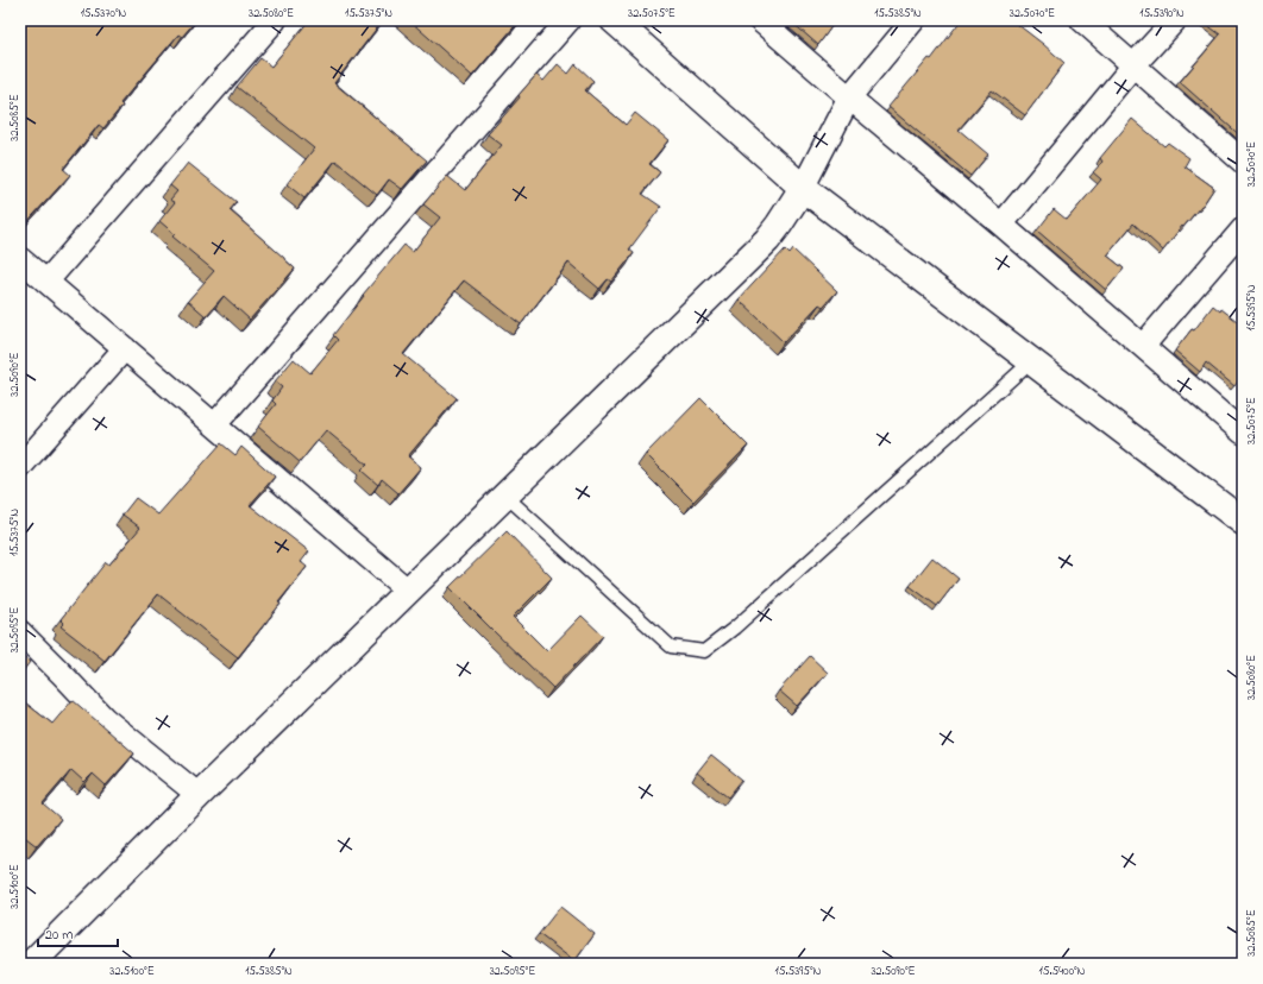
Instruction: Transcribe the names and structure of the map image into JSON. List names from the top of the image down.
{
  "scale_bar": "20 m",
  "coordinates": [
    "15.5370°N",
    "32.5080°E",
    "15.5375°N",
    "32.5075°E",
    "15.5385°N",
    "32.5070°E",
    "15.5390°N",
    "32.5085°E",
    "15.5395°N",
    "32.5090°E",
    "32.5095°E",
    "32.5100°E",
    "15.5400°N"
  ]
}
